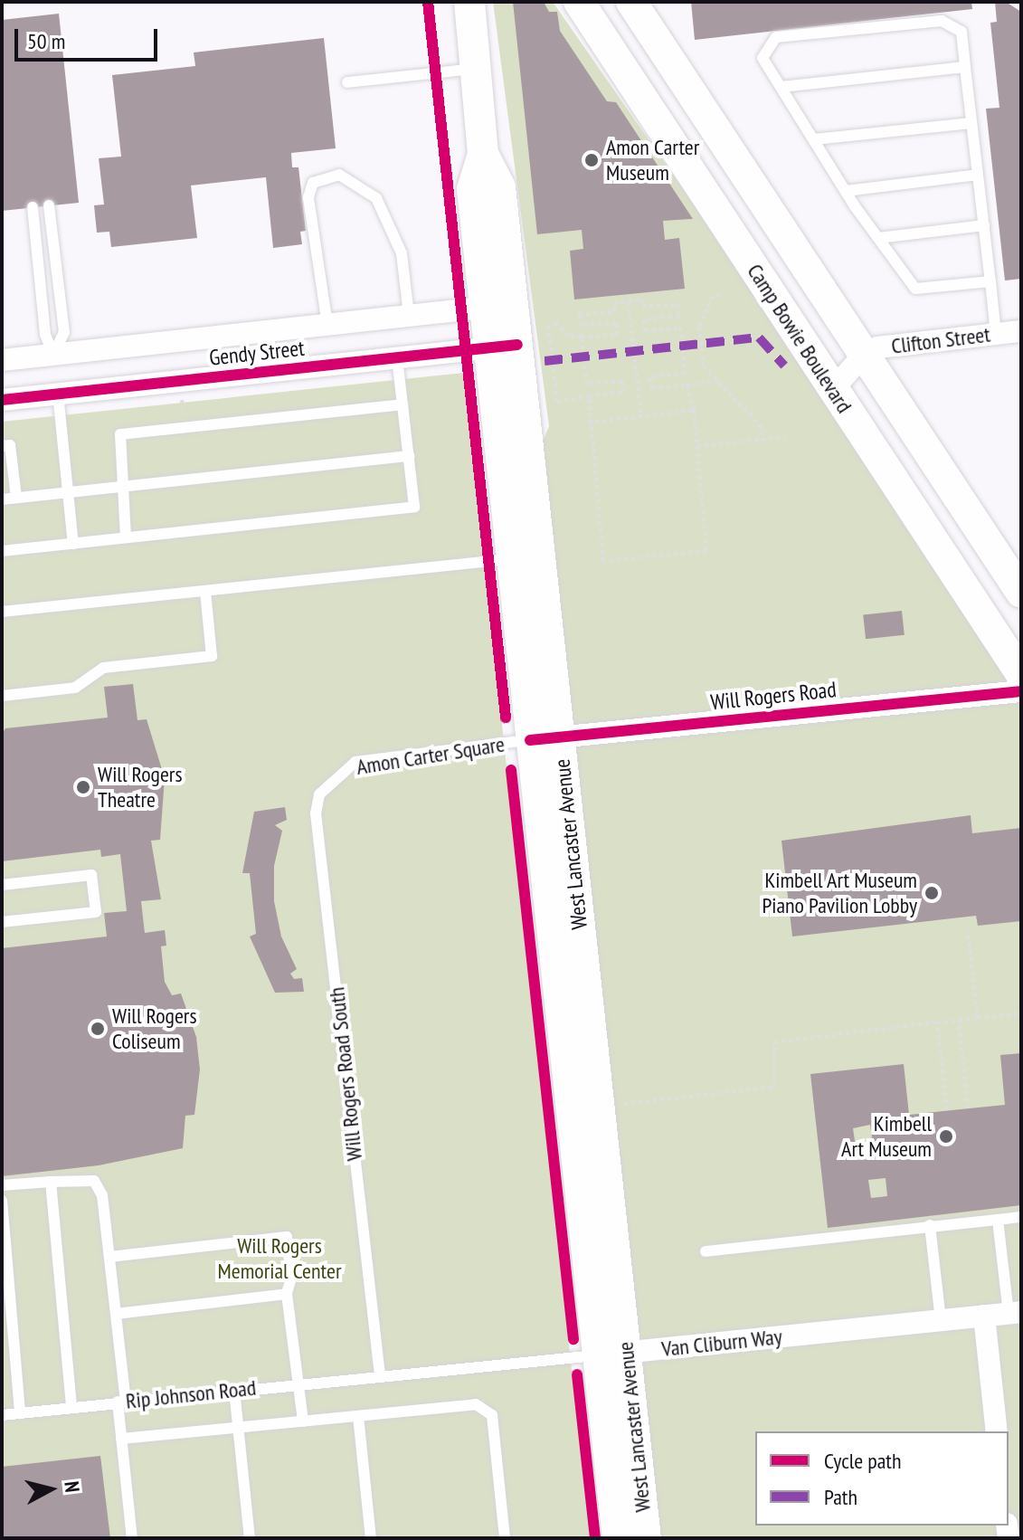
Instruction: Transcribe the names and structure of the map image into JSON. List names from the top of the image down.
{
  "streets": {
    "main road": ["Camp Bowie Boulevard", "West Lancaster Avenue"],
    "street": [
      "Clifton Street",
      "Gendy Street",
      "Will Rogers Road",
      "Van Cliburn Way"
    ],
    "lane": ["Amon Carter Square", "Will Rogers Road South", "Rip Johnson Road"]
  },
  "crossings": [
    ["Camp Bowie Boulevard", "Clifton Street"],
    ["Gendy Street", "West Lancaster Avenue"],
    ["Will Rogers Road", "Amon Carter Square"],
    ["Will Rogers Road", "West Lancaster Avenue"],
    ["Amon Carter Square", "West Lancaster Avenue"],
    ["Amon Carter Square", "Will Rogers Road South"],
    ["West Lancaster Avenue", "Van Cliburn Way"],
    ["Will Rogers Road South", "Van Cliburn Way"],
    ["Will Rogers Road South", "Rip Johnson Road"],
    ["Van Cliburn Way", "Rip Johnson Road"]
  ],
  "parks": ["Will Rogers Memorial Center"],
  "places": [
    "Amon Carter Museum",
    "Will Rogers Theatre",
    "Kimbell Art Museum Piano Pavilion Lobby",
    "Will Rogers Coliseum",
    "Kimbell Art Museum"
  ],
  "legend": ["Cycle path", "Path"],
  "scale_bar": "50 m",
  "north": "right"
}
